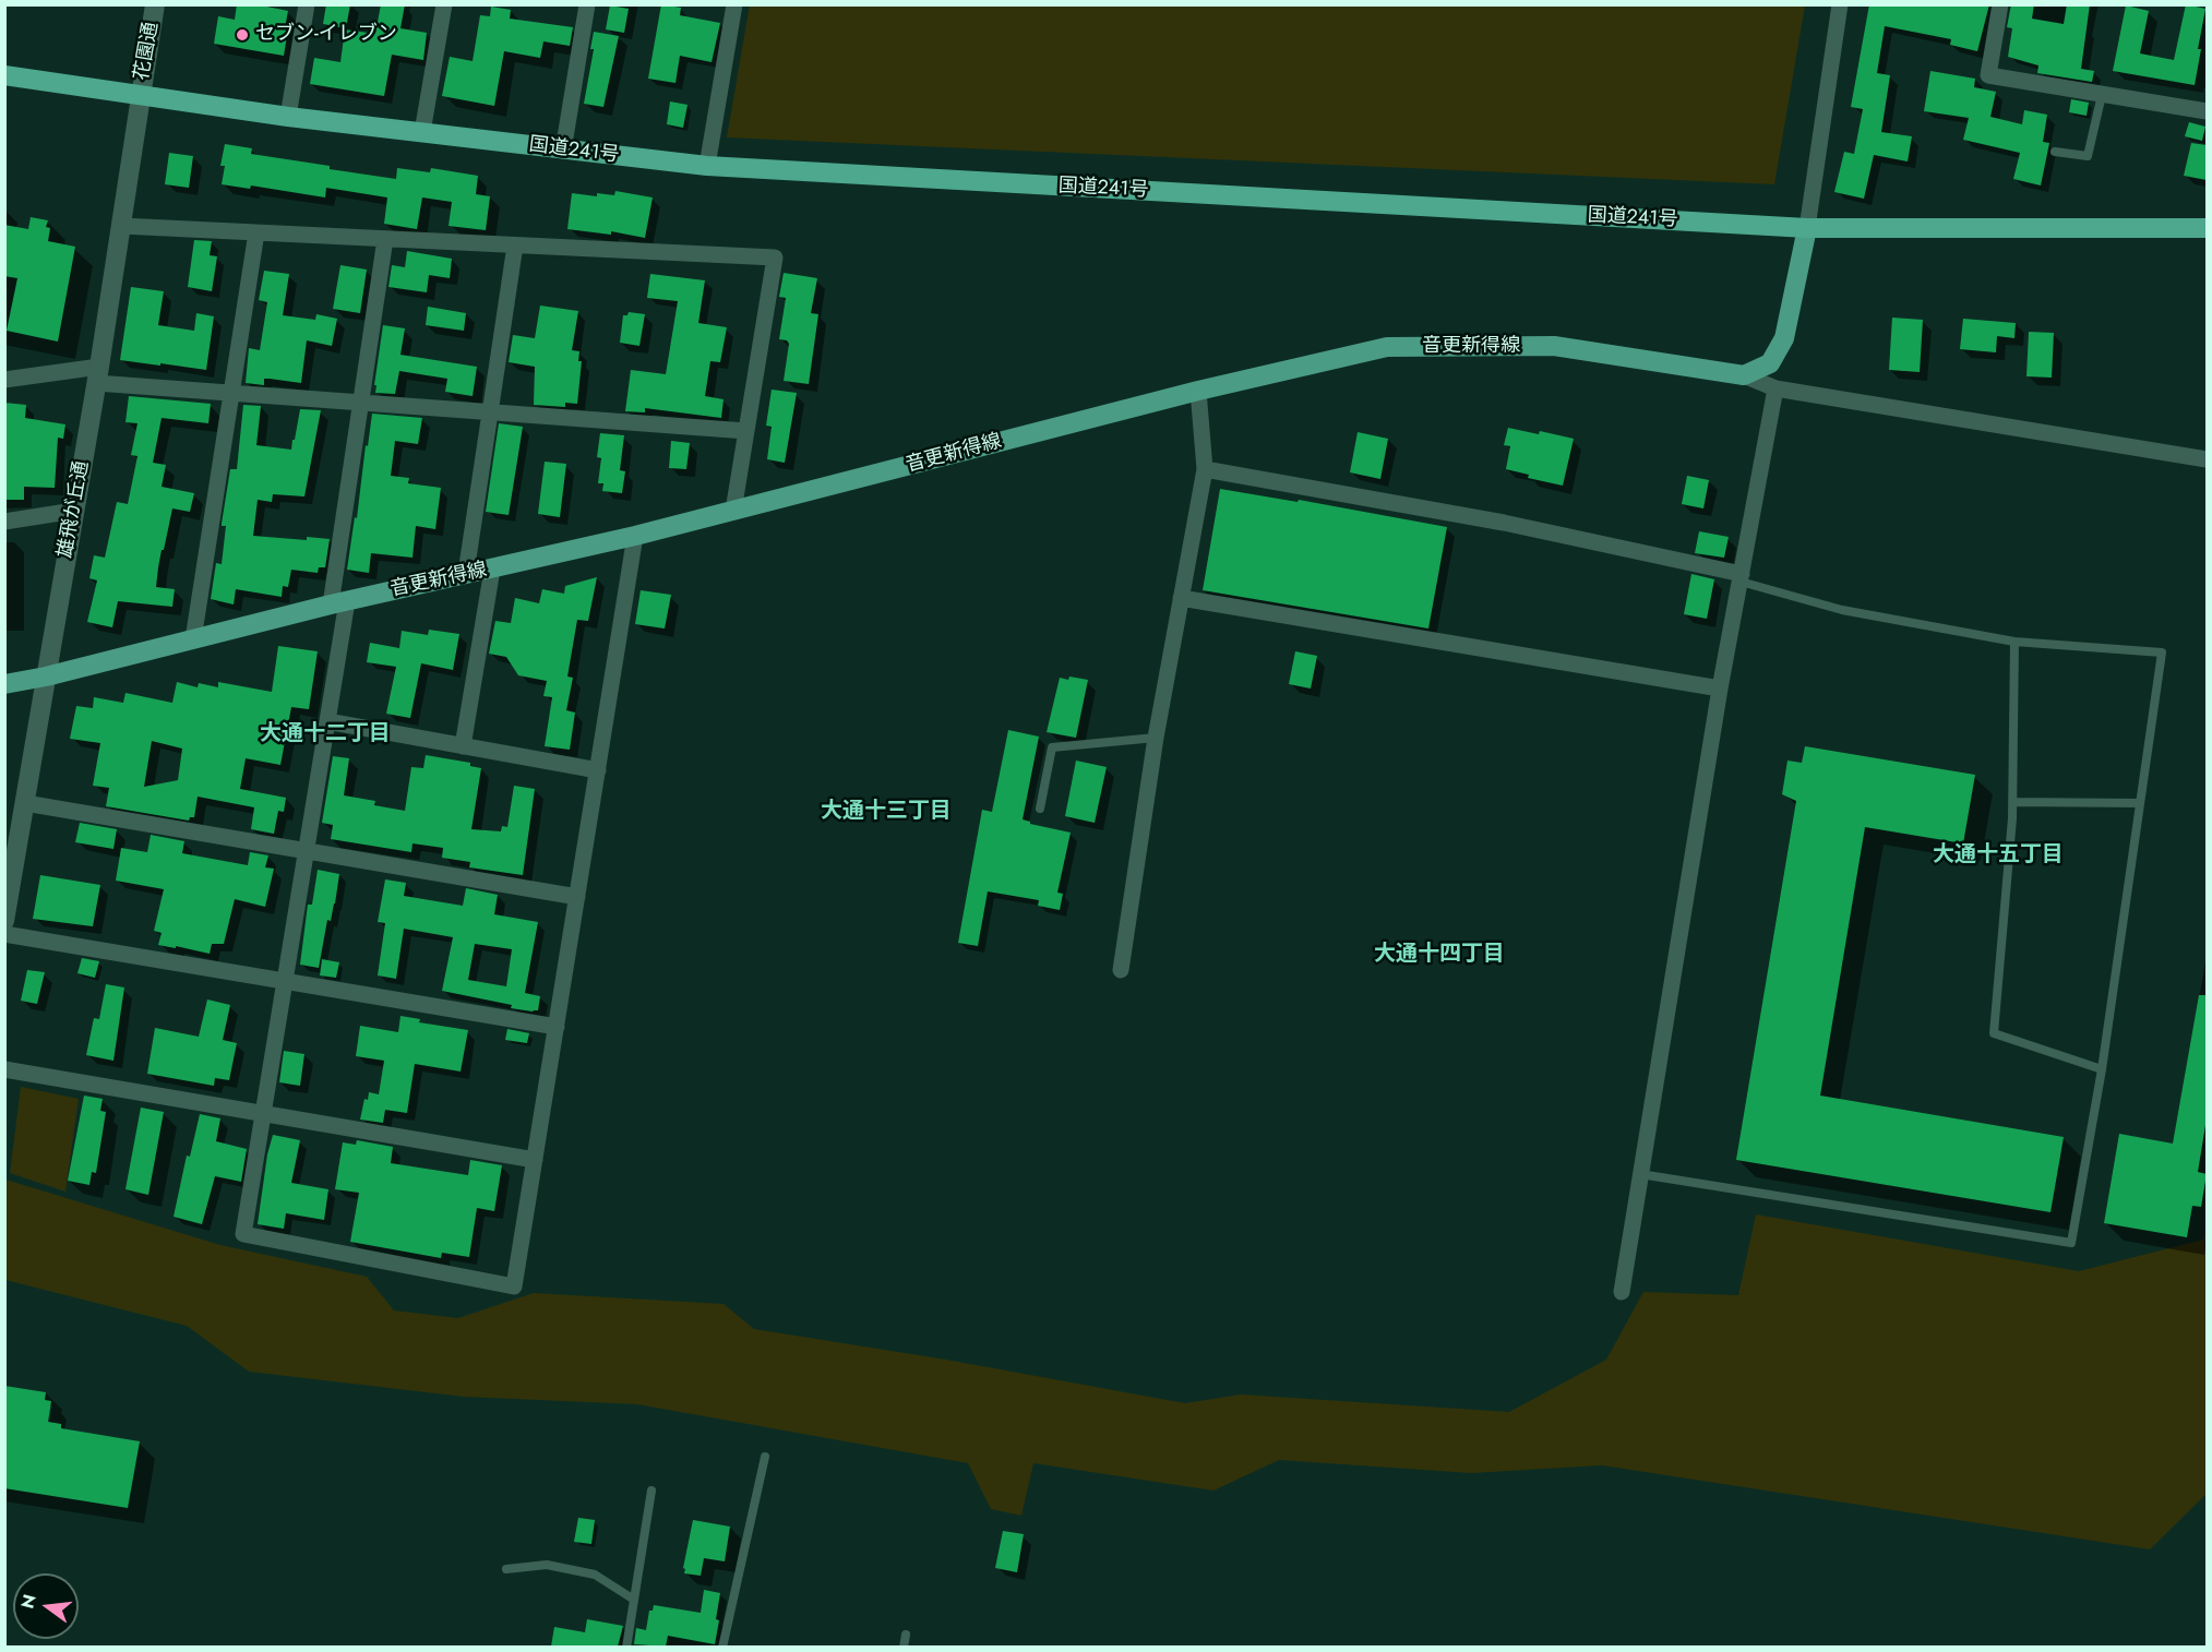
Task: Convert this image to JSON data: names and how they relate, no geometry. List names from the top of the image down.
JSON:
{
  "streets": {
    "highway": ["国道241号"],
    "main road": ["音更新得線"],
    "street": ["花園通", "雄飛が丘通"]
  },
  "crossings": [
    ["花園通", "国道241号"],
    ["花園通", "雄飛が丘通"],
    ["国道241号", "雄飛が丘通"],
    ["音更新得線", "雄飛が丘通"]
  ],
  "districts": [
    "大通十二丁目",
    "大通十三丁目",
    "大通十五丁目",
    "大通十四丁目"
  ],
  "places": ["セブン-イレブン"],
  "north": "left"
}
